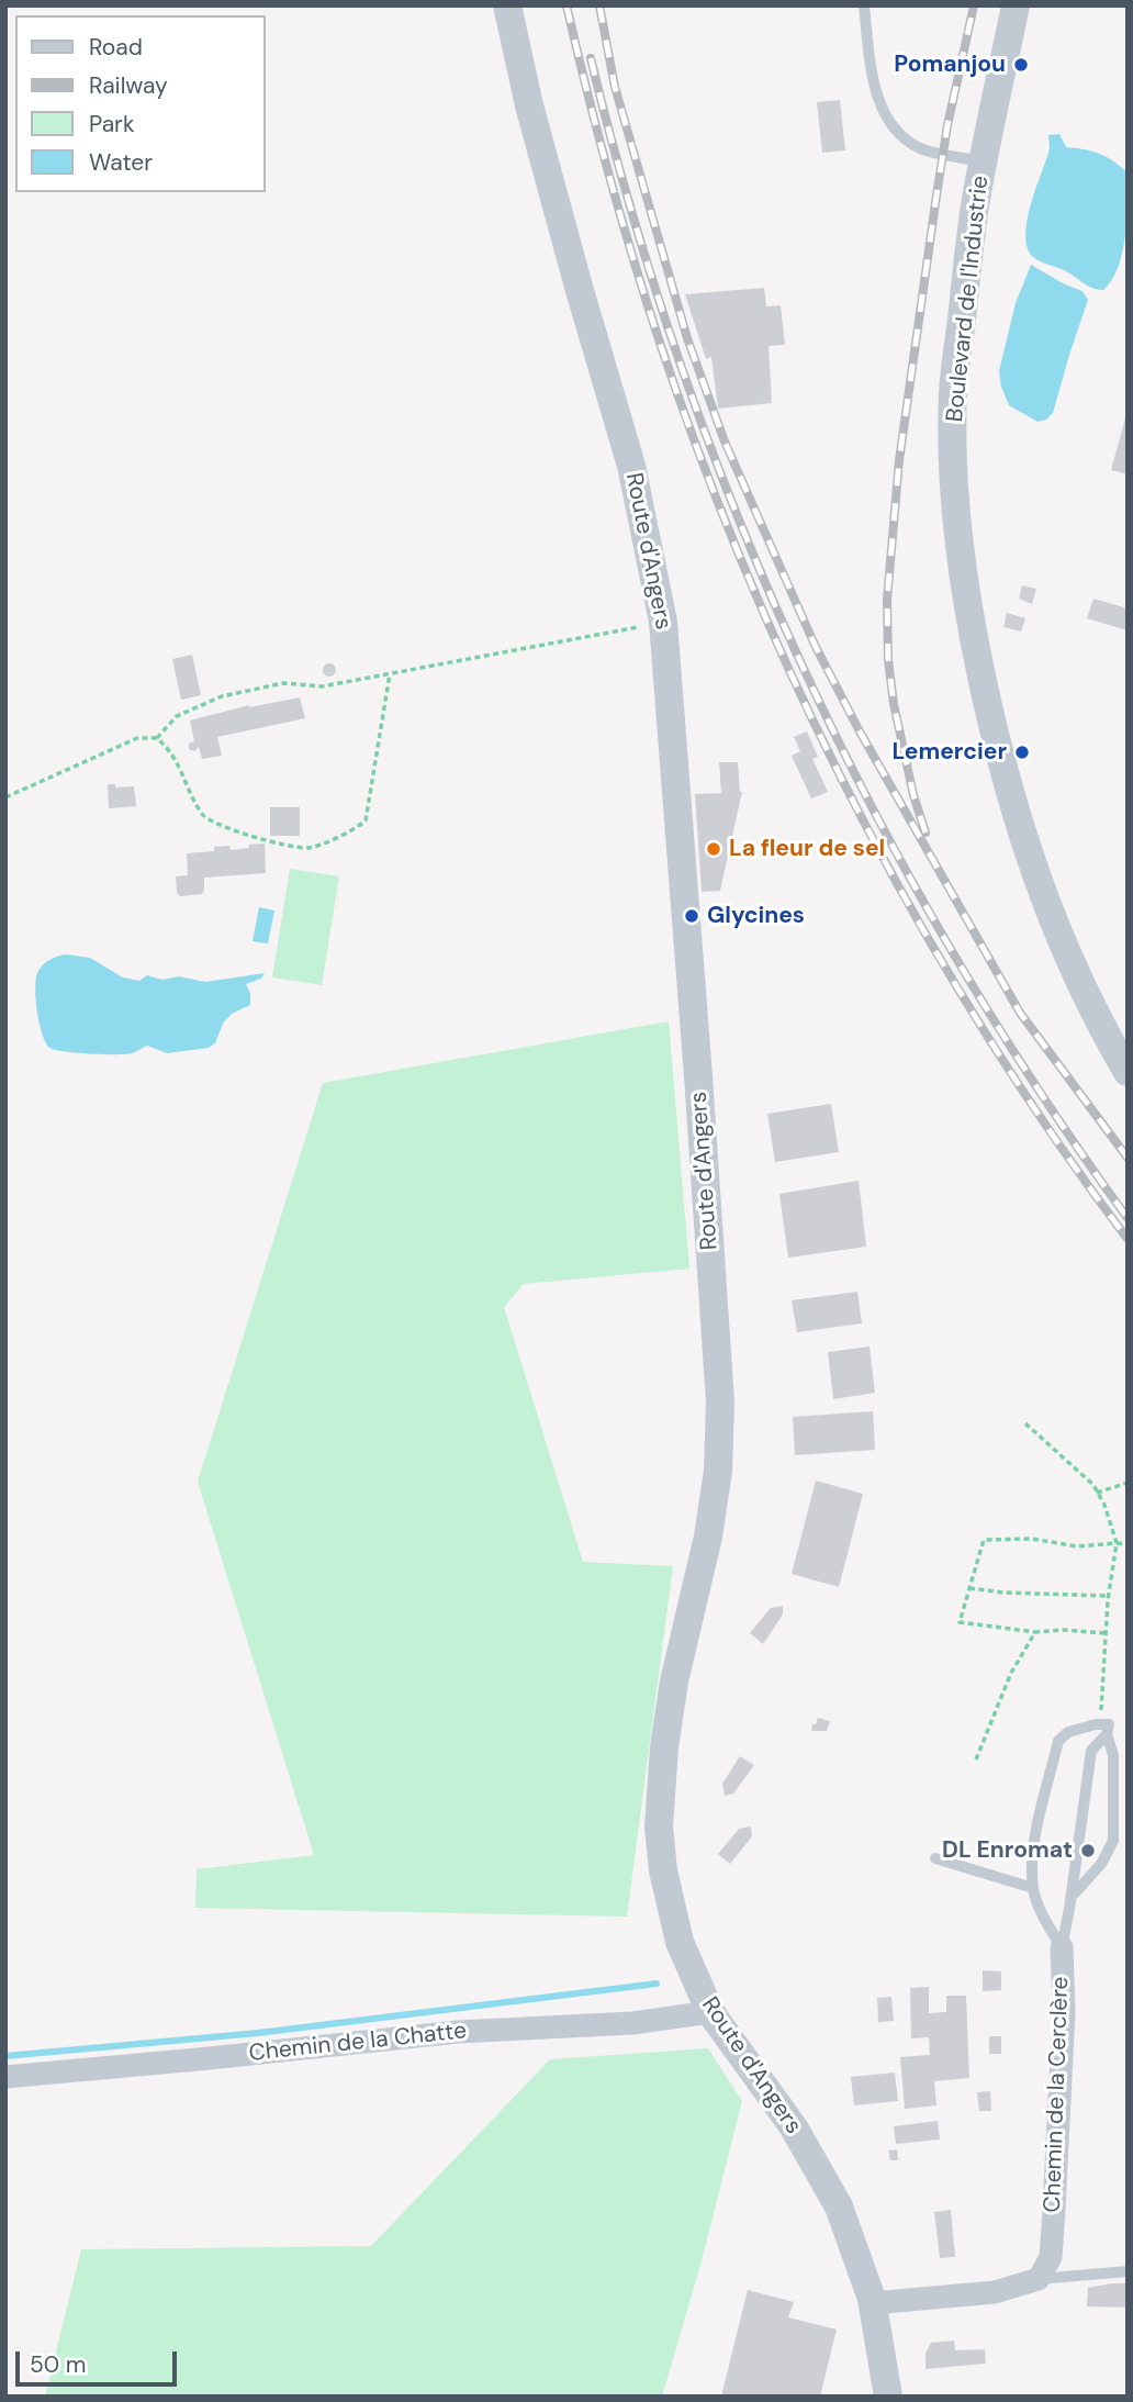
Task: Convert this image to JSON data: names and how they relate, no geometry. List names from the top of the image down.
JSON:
{
  "streets": {
    "street": [
      "Boulevard de l'Industrie",
      "Route d'Angers",
      "Chemin de la Chatte",
      "Chemin de la Cerclère"
    ]
  },
  "crossings": [
    ["Route d'Angers", "Chemin de la Chatte"]
  ],
  "places": [
    "Pomanjou",
    "Lemercier",
    "La fleur de sel",
    "Glycines",
    "DL Enromat"
  ],
  "legend": [
    "Road",
    "Railway",
    "Park",
    "Water"
  ],
  "scale_bar": "50 m"
}
